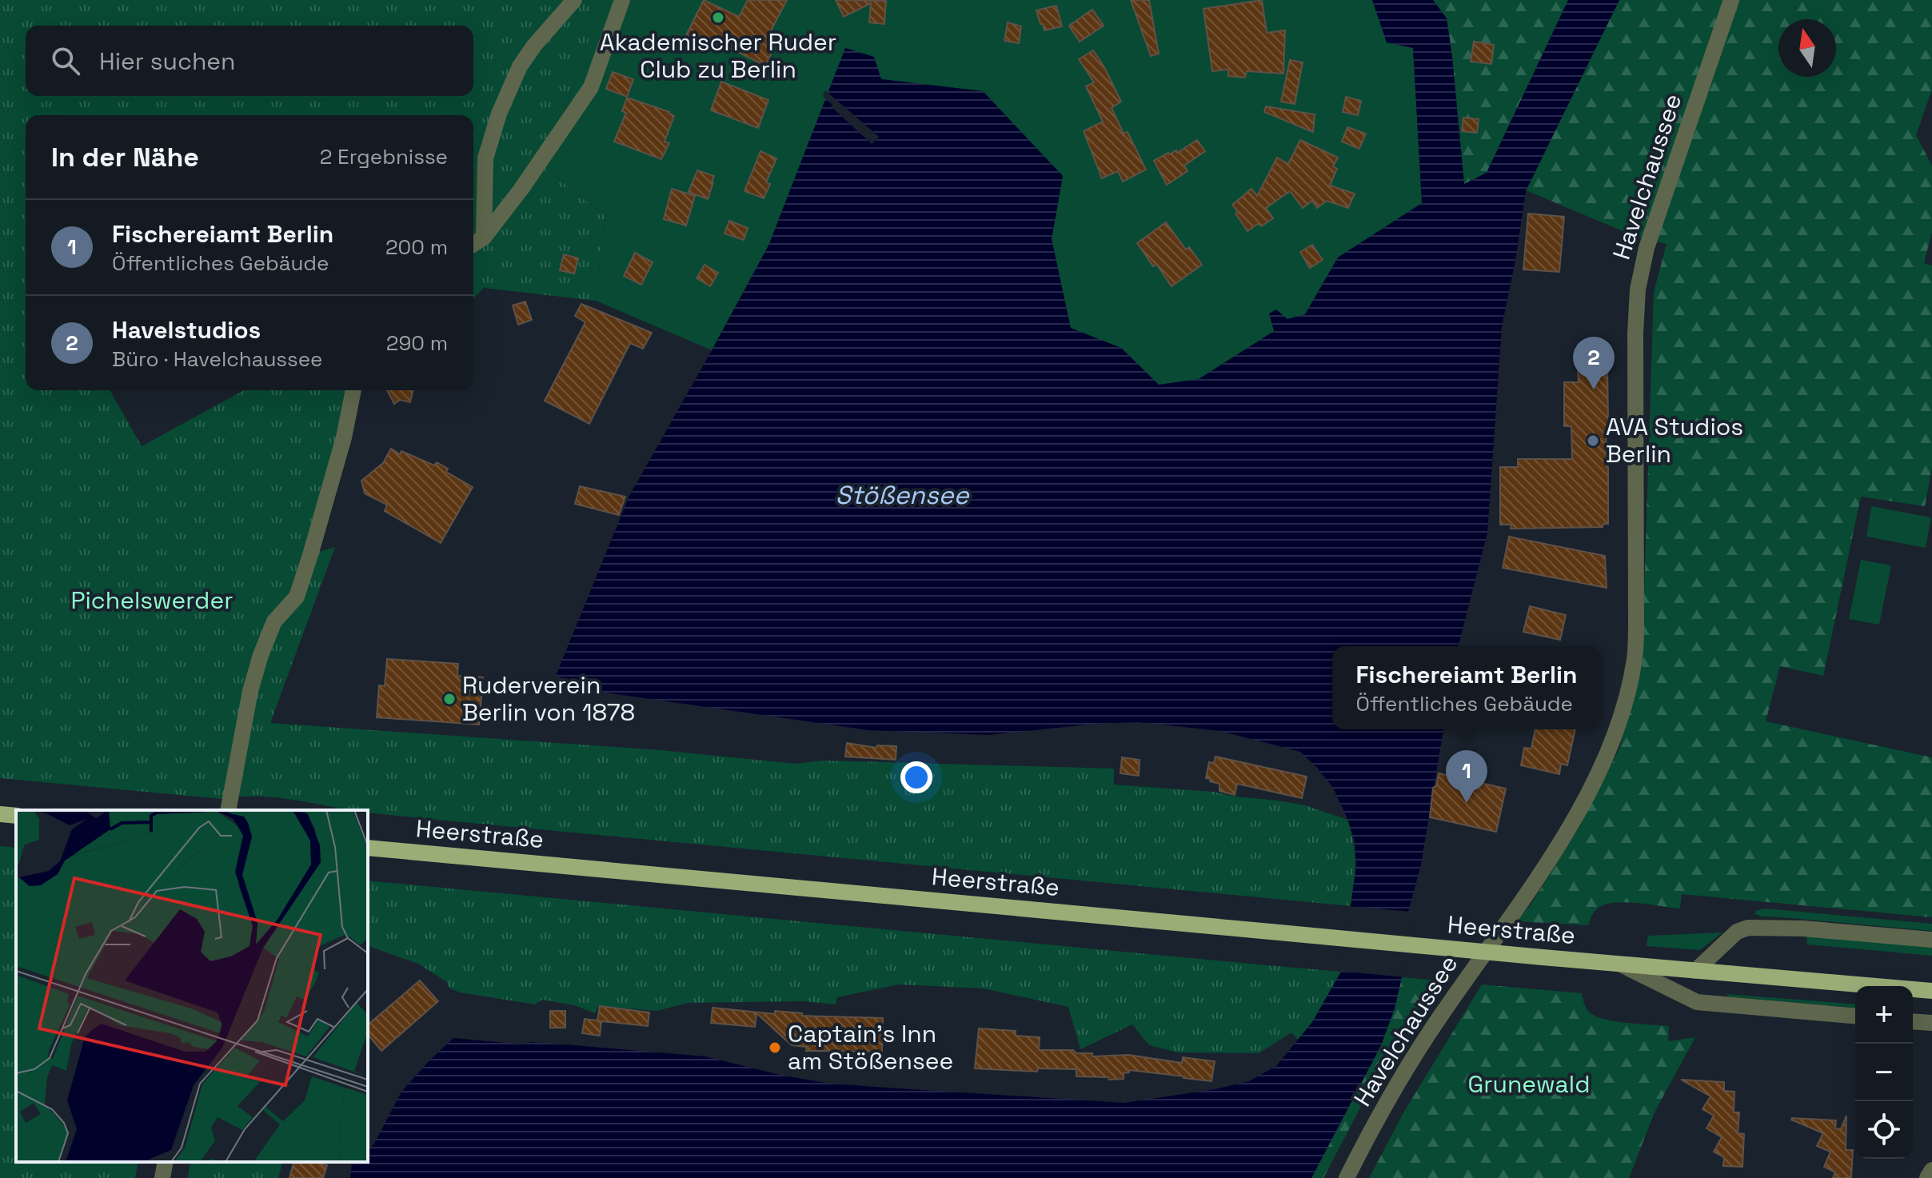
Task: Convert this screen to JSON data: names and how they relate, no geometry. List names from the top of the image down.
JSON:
{
  "streets": {
    "main road": ["Heerstraße"],
    "street": ["Havelchaussee"]
  },
  "water": ["Stößensee"],
  "parks": ["Pichelswerder", "Grunewald"],
  "places": [
    "Akademischer Ruder Club zu Berlin",
    "AVA Studios Berlin",
    "Ruderverein Berlin von 1878",
    "Captain's Inn am Stößensee"
  ],
  "north": "top",
  "page": {
    "search": "Hier suchen",
    "heading": ["In der Nähe", "2 Ergebnisse"],
    "list": [
      {
        "mark": "1",
        "name": "Fischereiamt Berlin",
        "note": "Öffentliches Gebäude",
        "value": "200 m"
      },
      {
        "mark": "2",
        "name": "Havelstudios",
        "note": "Büro · Havelchaussee",
        "value": "290 m"
      }
    ],
    "pins": ["2", "1"],
    "popup": ["Fischereiamt Berlin", "Öffentliches Gebäude"],
    "map_buttons": ["+", "−"]
  }
}
